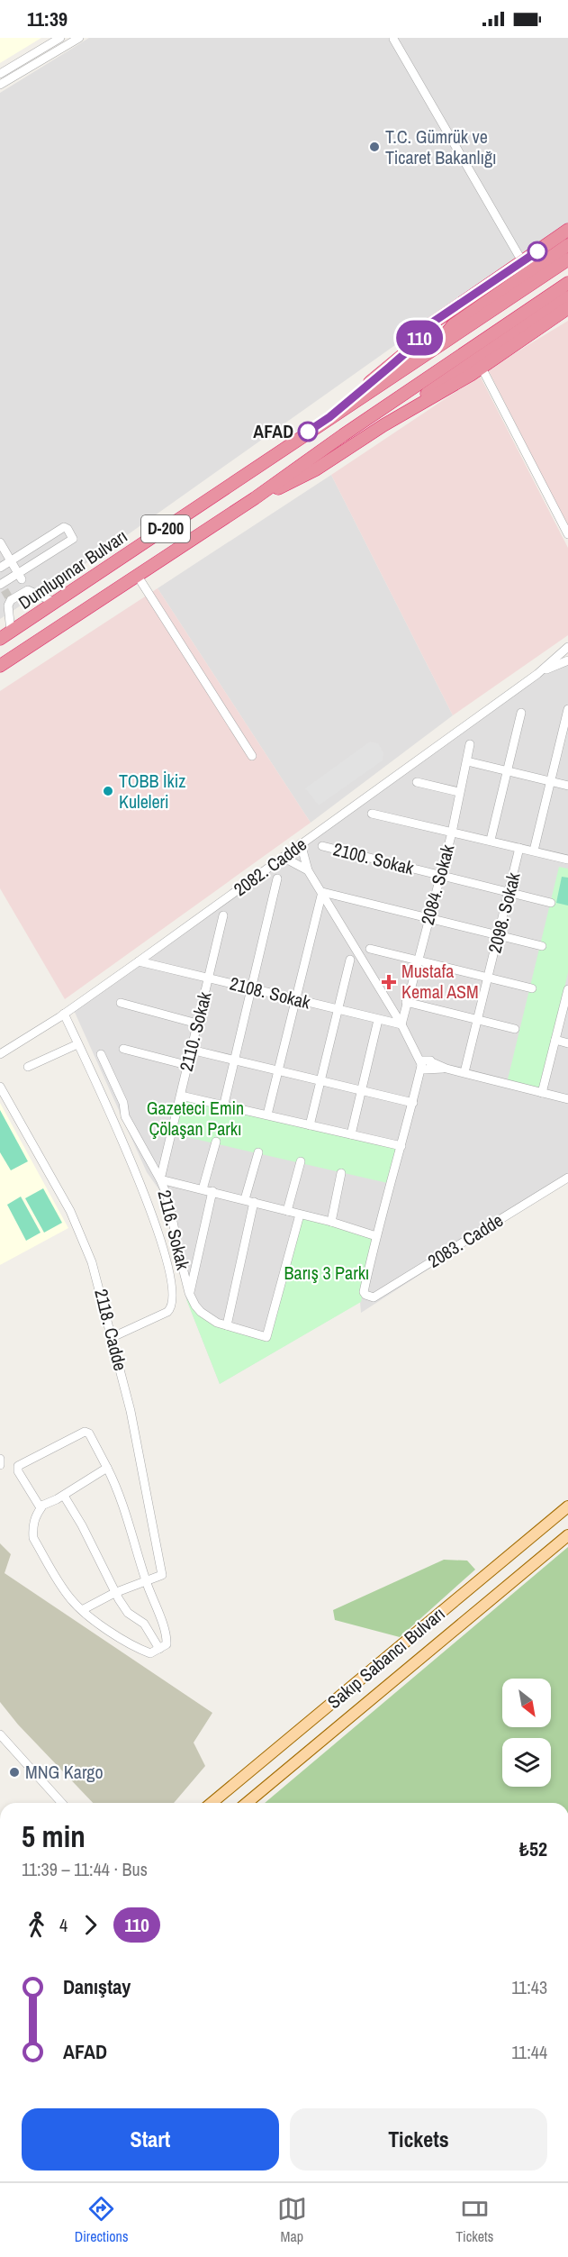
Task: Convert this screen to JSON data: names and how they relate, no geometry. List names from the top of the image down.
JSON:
{
  "streets": {
    "highway": ["D-200", "Dumlupınar Bulvarı"],
    "main road": ["Sakıp Sabancı Bulvarı"],
    "street": [
      "2100. Sokak",
      "2082. Cadde",
      "2084. Sokak",
      "2098. Sokak",
      "2108. Sokak",
      "2110. Sokak",
      "2116. Sokak",
      "2083. Cadde",
      "2118. Cadde"
    ]
  },
  "crossings": [
    ["2100. Sokak", "2084. Sokak"],
    ["2100. Sokak", "2098. Sokak"],
    ["2082. Cadde", "2108. Sokak"],
    ["2084. Sokak", "2108. Sokak"],
    ["2108. Sokak", "2110. Sokak"],
    ["2110. Sokak", "2116. Sokak"]
  ],
  "parks": ["Gazeteci Emin Çölaşan Parkı", "Barış 3 Parkı"],
  "places": {
    "other": [
      "T.C. Gümrük ve Ticaret Bakanlığı",
      "AFAD",
      "TOBB İkiz Kuleleri",
      "MNG Kargo"
    ],
    "health": ["Mustafa Kemal ASM"]
  },
  "lines": ["bus line 110"],
  "north": "bottom right",
  "page": {
    "status": "11:39",
    "on_map": "110",
    "heading": ["5 min", "11:39 – 11:44 · Bus", "₺52"],
    "legs": ["4", "110"],
    "list": [
      {
        "name": "Danıştay",
        "value": "11:43"
      },
      {
        "name": "AFAD",
        "value": "11:44"
      }
    ],
    "buttons": ["Start", "Tickets"],
    "tabs": ["Directions", "Map", "Tickets"]
  }
}
